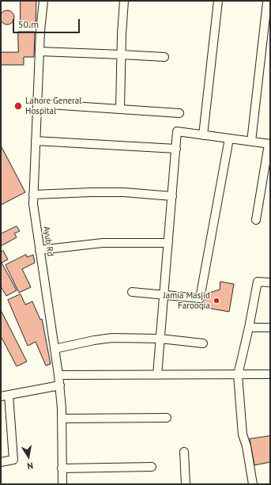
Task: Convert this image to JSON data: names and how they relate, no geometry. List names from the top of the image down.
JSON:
{
  "streets": {
    "street": ["Ayub Rd"]
  },
  "places": ["Lahore General Hospital", "Jamia Masjid Farooqia"],
  "scale_bar": "50 m",
  "north": "bottom"
}
